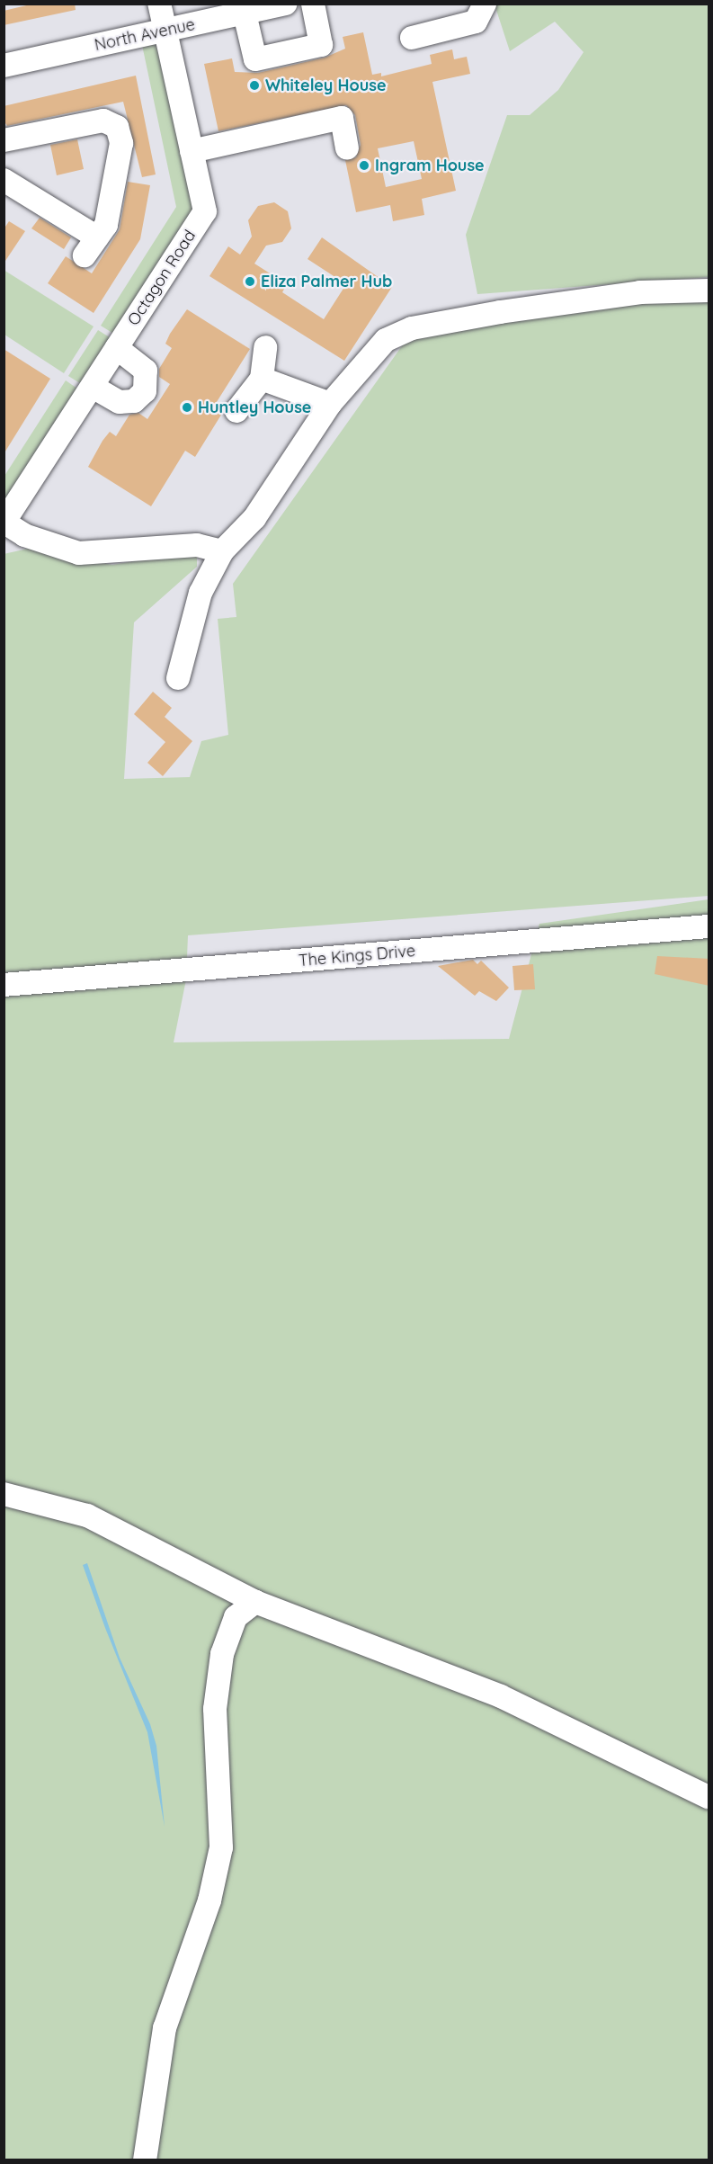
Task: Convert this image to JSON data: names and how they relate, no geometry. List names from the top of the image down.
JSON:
{
  "streets": {
    "street": ["North Avenue", "Octagon Road", "The Kings Drive"]
  },
  "crossings": [
    ["North Avenue", "Octagon Road"]
  ],
  "places": [
    "Whiteley House",
    "Ingram House",
    "Eliza Palmer Hub",
    "Huntley House"
  ]
}
